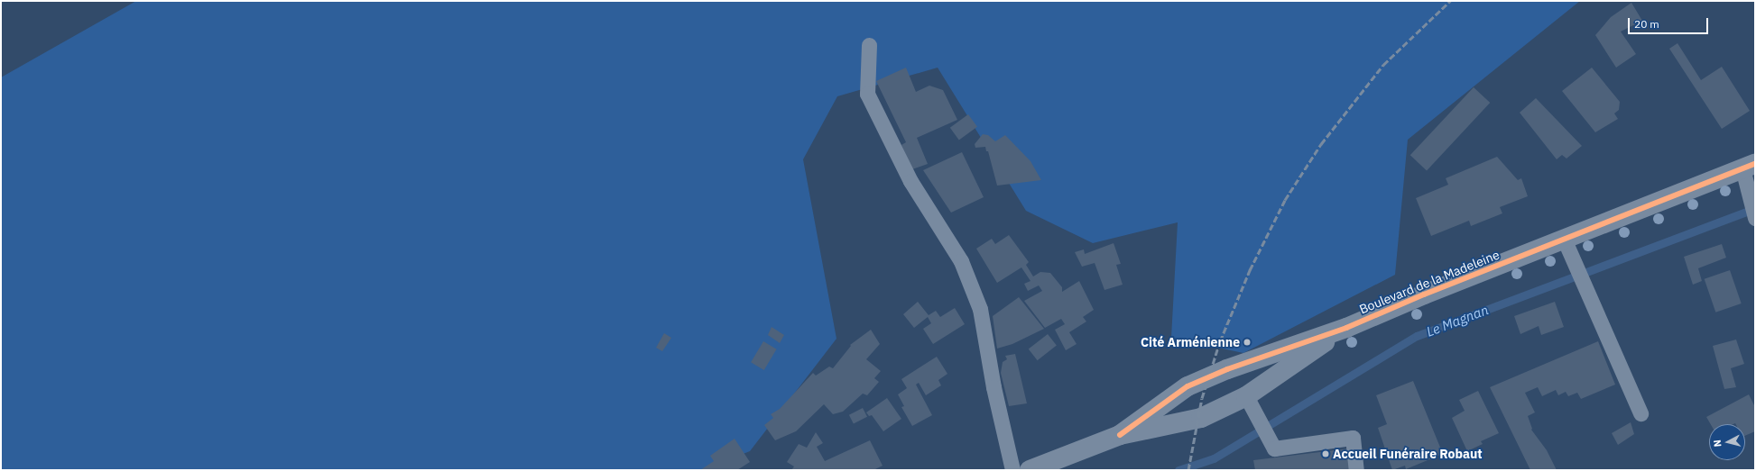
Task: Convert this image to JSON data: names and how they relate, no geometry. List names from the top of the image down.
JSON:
{
  "streets": {
    "street": ["Boulevard de la Madeleine"]
  },
  "water": ["Le Magnan"],
  "places": ["Cité Arménienne", "Accueil Funéraire Robaut"],
  "scale_bar": "20 m",
  "north": "left"
}
